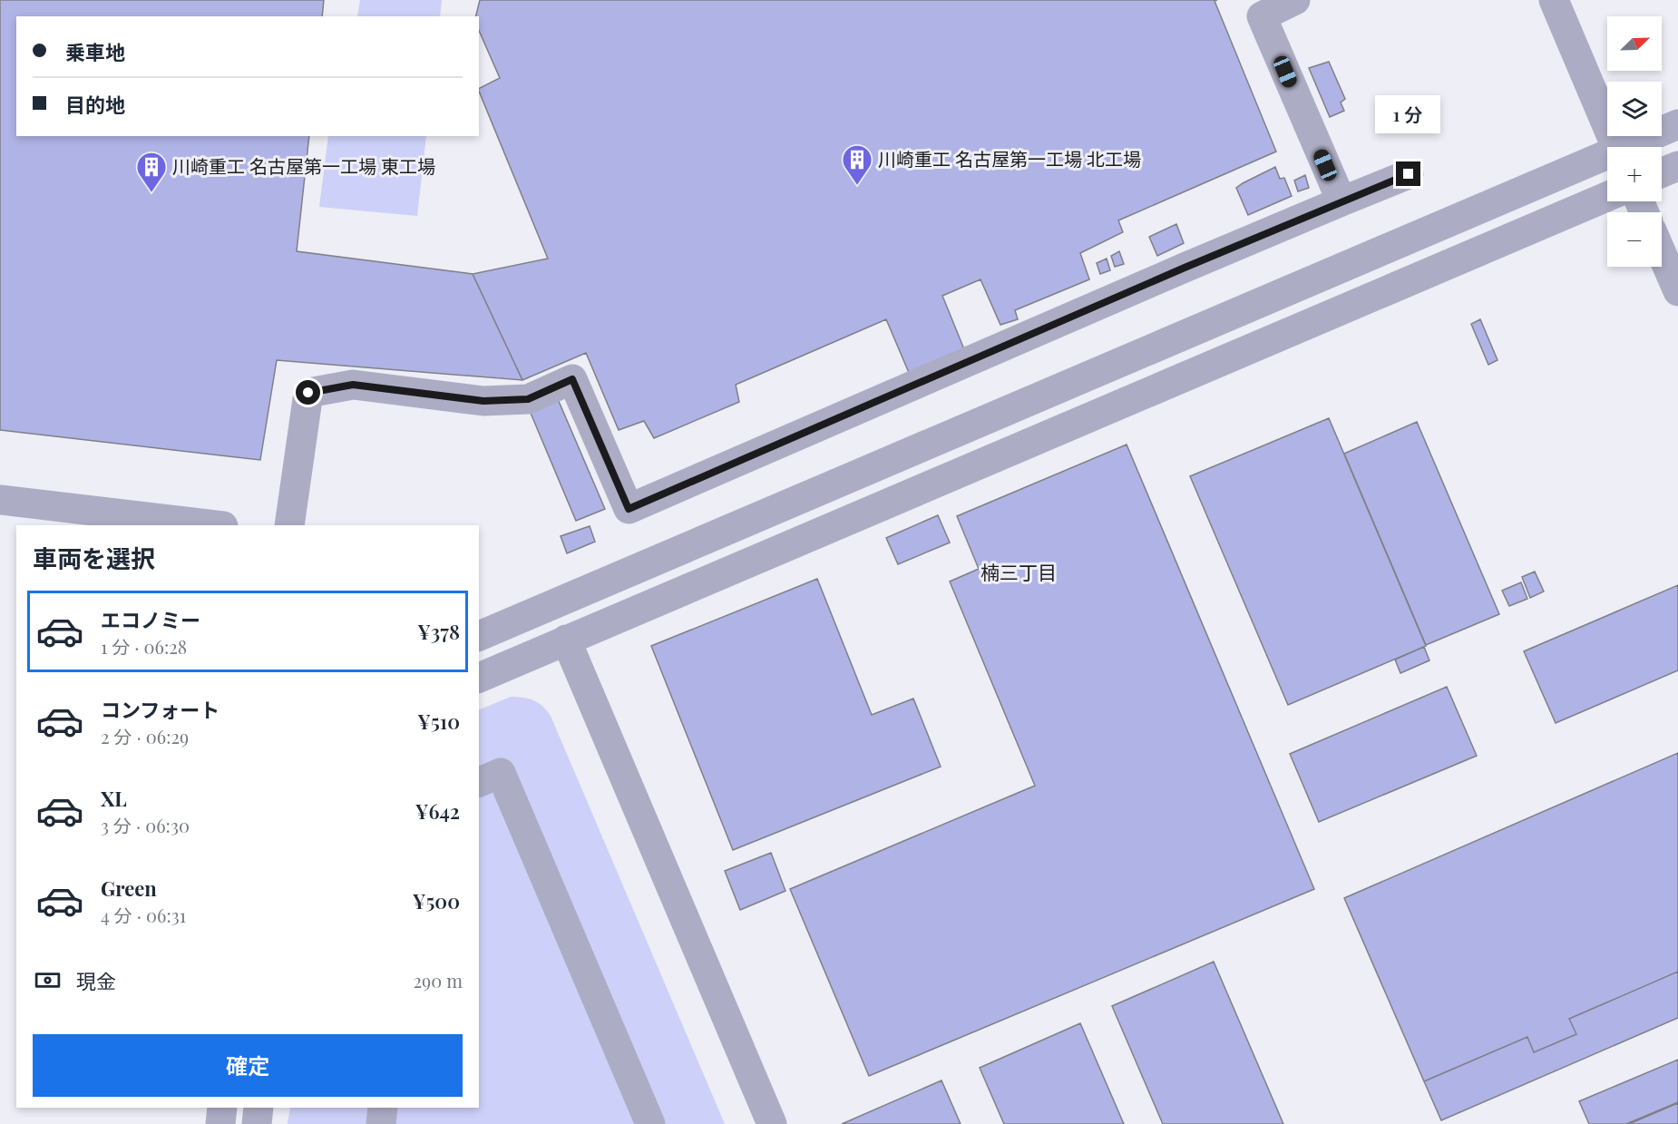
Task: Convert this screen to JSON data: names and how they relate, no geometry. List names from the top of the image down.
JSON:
{
  "districts": ["楠三丁目"],
  "places": {
    "building": ["川崎重工 名古屋第一工場 北工場", "川崎重工 名古屋第一工場 東工場"]
  },
  "north": "top right",
  "page": {
    "map_buttons": ["+", "−"],
    "banner": ["乗車地", "目的地"],
    "bubble": "1 分",
    "heading": "車両を選択",
    "list": [
      {
        "name": "エコノミー",
        "note": "1 分 · 06:28",
        "value": "¥378"
      },
      {
        "name": "コンフォート",
        "note": "2 分 · 06:29",
        "value": "¥510"
      },
      {
        "name": "XL",
        "note": "3 分 · 06:30",
        "value": "¥642"
      },
      {
        "name": "Green",
        "note": "4 分 · 06:31",
        "value": "¥500"
      }
    ],
    "pay": ["現金", "290 m"],
    "buttons": "確定"
  }
}
